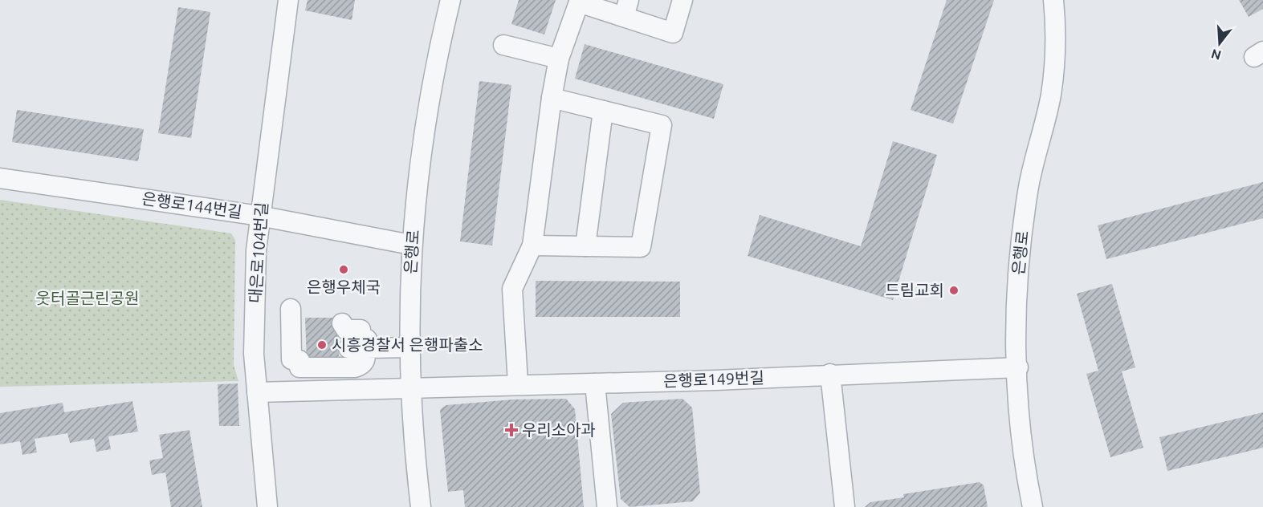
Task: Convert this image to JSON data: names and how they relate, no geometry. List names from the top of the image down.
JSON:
{
  "streets": {
    "street": [
      "은행로144번길",
      "은행로",
      "대은로104번길",
      "은행로149번길"
    ]
  },
  "crossings": [
    ["은행로144번길", "은행로"],
    ["은행로144번길", "대은로104번길"],
    ["은행로", "은행로149번길"],
    ["대은로104번길", "은행로149번길"]
  ],
  "parks": ["웃터골근린공원"],
  "places": {
    "other": ["은행우체국", "드림교회", "시흥경찰서 은행파출소"],
    "health": ["우리소아과"]
  },
  "north": "bottom"
}
